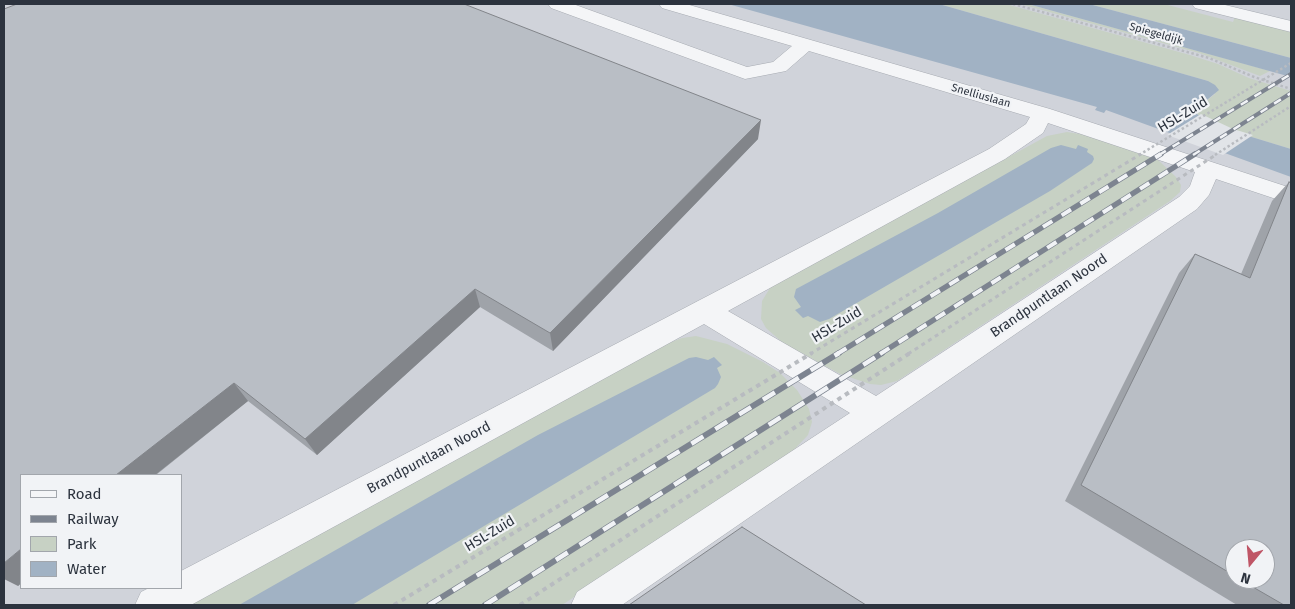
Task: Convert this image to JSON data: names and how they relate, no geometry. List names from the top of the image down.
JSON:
{
  "streets": {
    "street": ["Snelliuslaan", "Brandpuntlaan Noord"],
    "path": ["Spiegeldijk", "HSL-Zuid"]
  },
  "crossings": [
    ["Snelliuslaan", "Brandpuntlaan Noord"]
  ],
  "legend": [
    "Road",
    "Railway",
    "Park",
    "Water"
  ],
  "north": "bottom"
}
